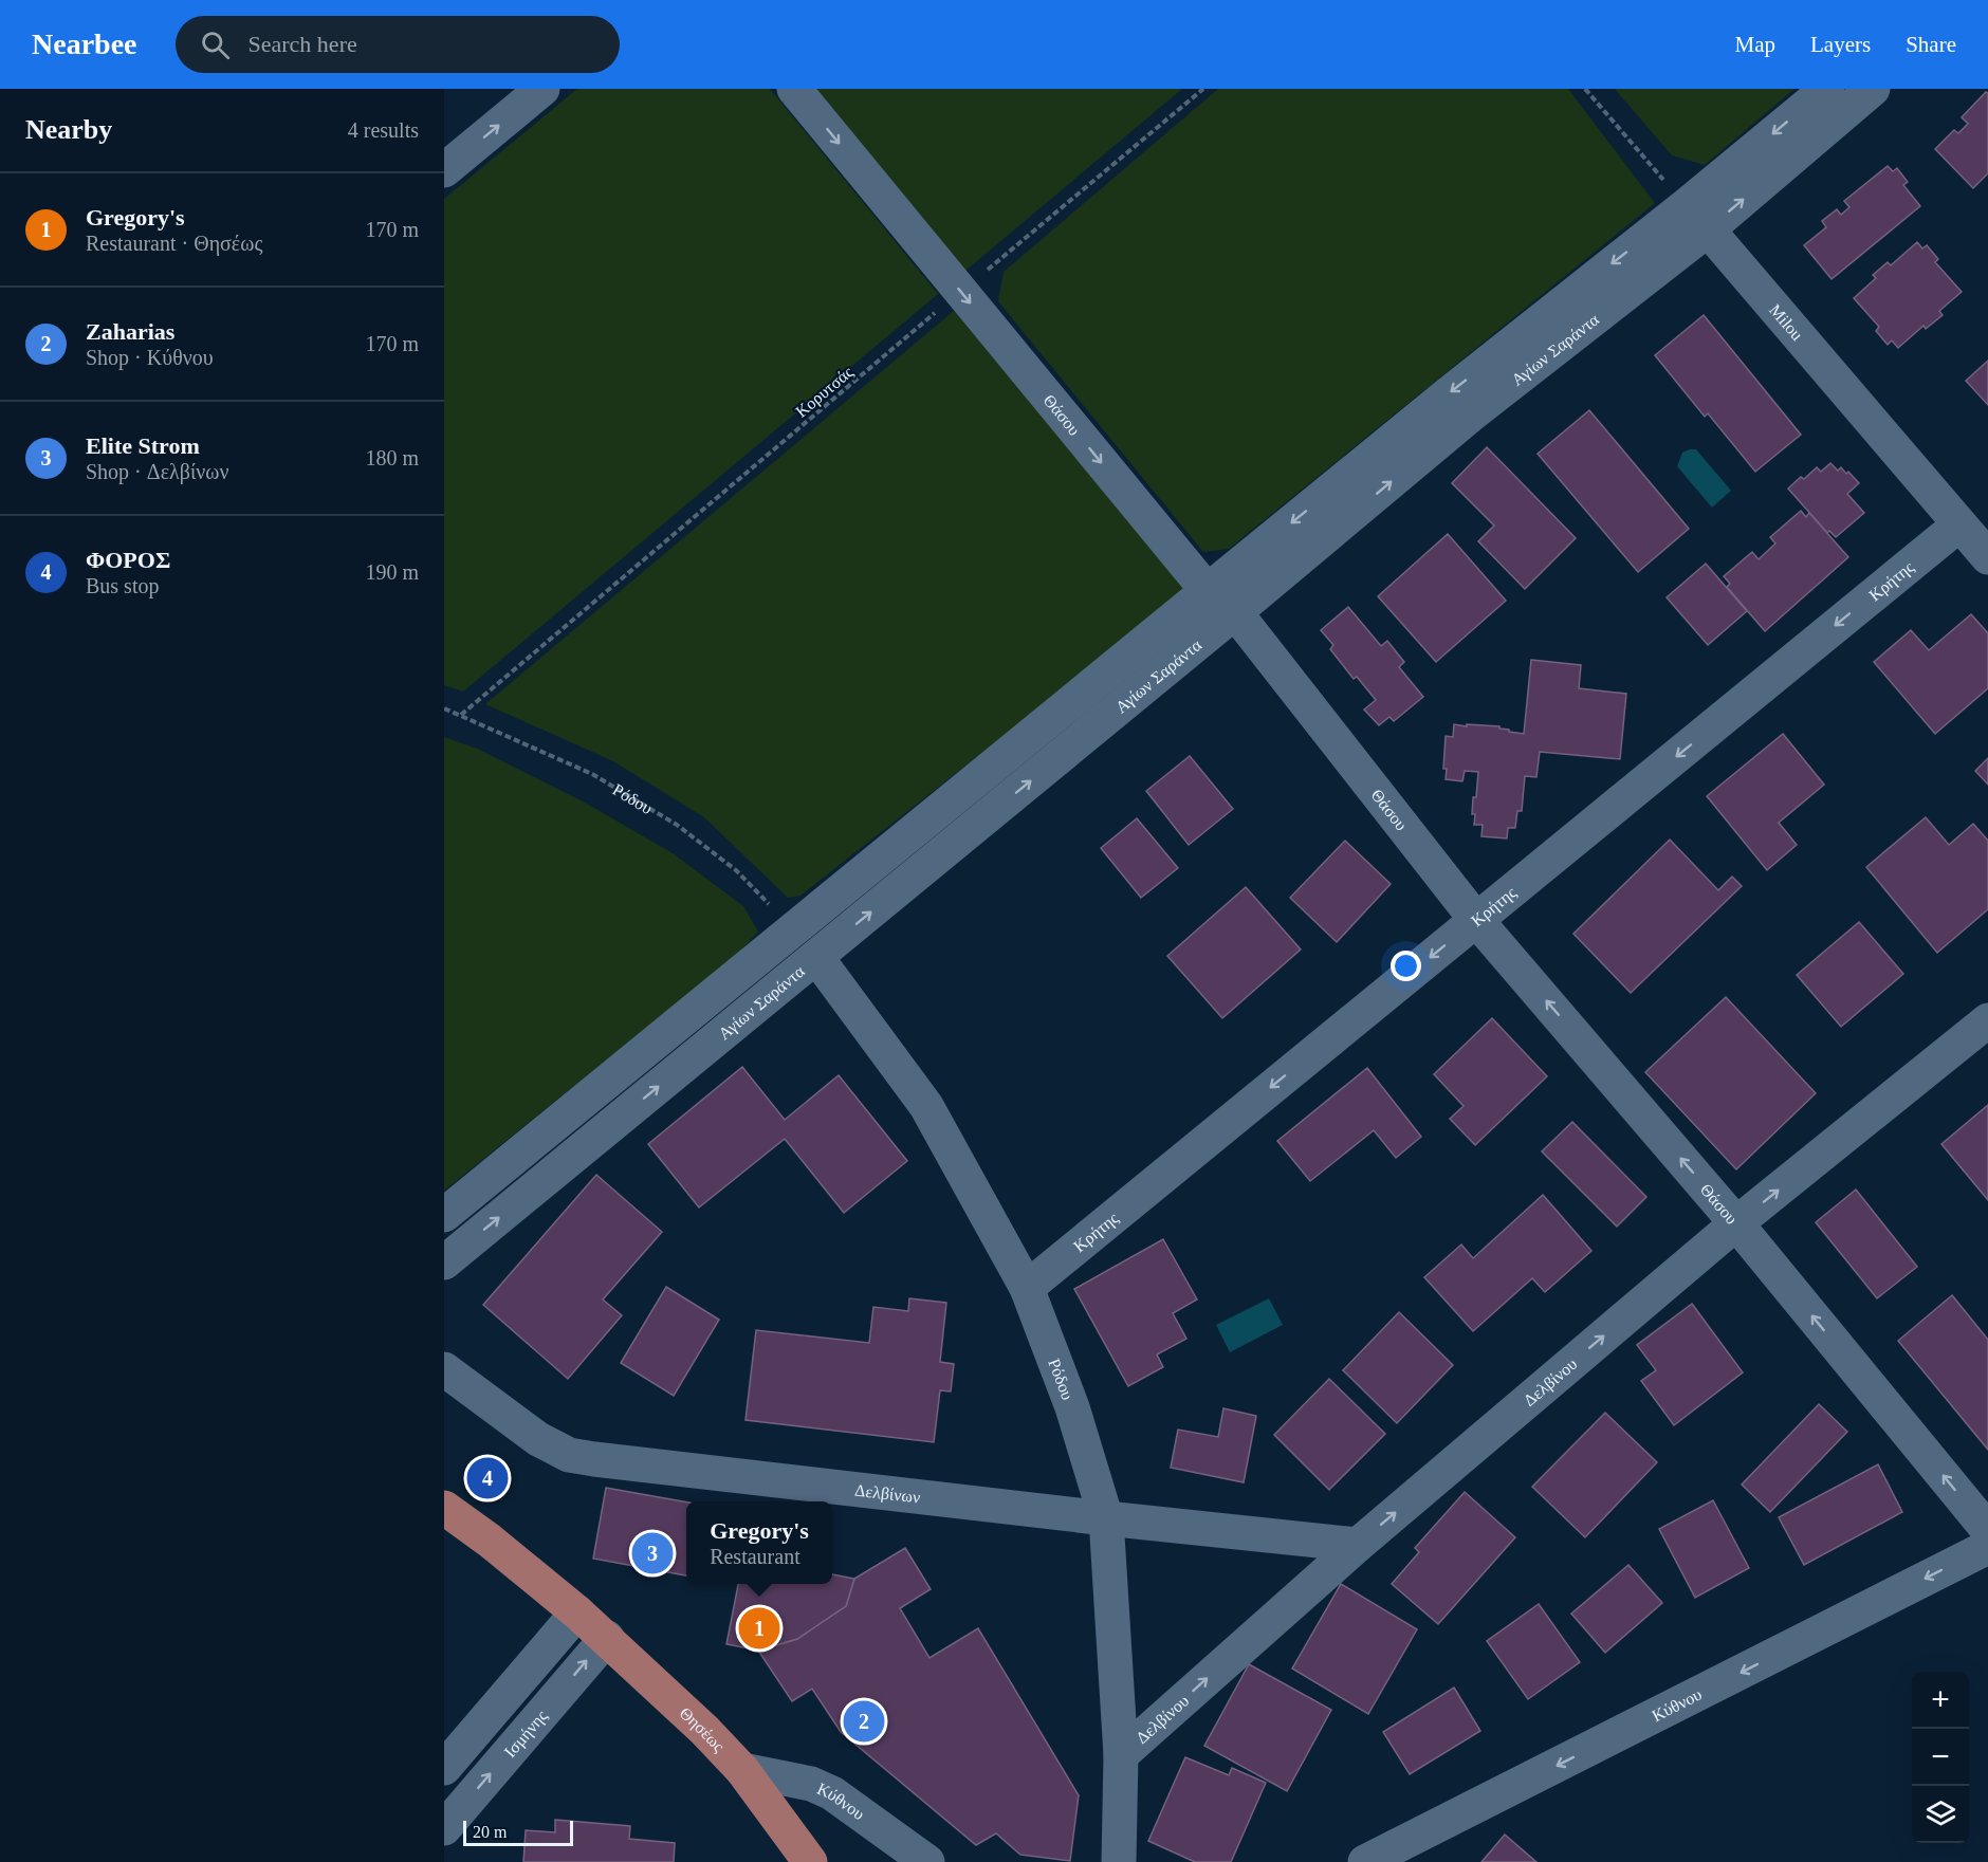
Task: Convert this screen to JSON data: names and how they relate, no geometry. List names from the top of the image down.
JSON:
{
  "streets": {
    "main road": ["Θησέως"],
    "street": [
      "Milou",
      "Αγίων Σαράντα",
      "Θάσου",
      "Κρήτης",
      "Ρόδου",
      "Δελβίνου",
      "Δελβίνων",
      "Κύθνου",
      "Ισμήνης"
    ],
    "path": ["Κορυτσάς"]
  },
  "crossings": [
    ["Milou", "Αγίων Σαράντα"],
    ["Milou", "Κρήτης"],
    ["Αγίων Σαράντα", "Θάσου"],
    ["Αγίων Σαράντα", "Ρόδου"],
    ["Κορυτσάς", "Θάσου"],
    ["Κορυτσάς", "Ρόδου"],
    ["Θάσου", "Κρήτης"],
    ["Θάσου", "Δελβίνου"],
    ["Κρήτης", "Ρόδου"],
    ["Ρόδου", "Δελβίνου"],
    ["Ρόδου", "Δελβίνων"],
    ["Δελβίνου", "Δελβίνων"],
    ["Κύθνου", "Θησέως"],
    ["Θησέως", "Ισμήνης"]
  ],
  "one_way": ["Κρήτης", "Δελβίνου", "Κύθνου"],
  "scale_bar": "20 m",
  "page": {
    "header": "Nearbee",
    "search": "Search here",
    "nav": ["Map", "Layers", "Share"],
    "heading": ["Nearby", "4 results"],
    "list": [
      {
        "mark": "1",
        "name": "Gregory's",
        "note": "Restaurant · Θησέως",
        "value": "170 m"
      },
      {
        "mark": "2",
        "name": "Zaharias",
        "note": "Shop · Κύθνου",
        "value": "170 m"
      },
      {
        "mark": "3",
        "name": "Elite Strom",
        "note": "Shop · Δελβίνων",
        "value": "180 m"
      },
      {
        "mark": "4",
        "name": "ΦΟΡΟΣ",
        "note": "Bus stop",
        "value": "190 m"
      }
    ],
    "pins": [
      "4",
      "3",
      "1",
      "2"
    ],
    "popup": ["Gregory's", "Restaurant"],
    "map_buttons": ["+", "−"],
    "scale": "20 m"
  }
}
